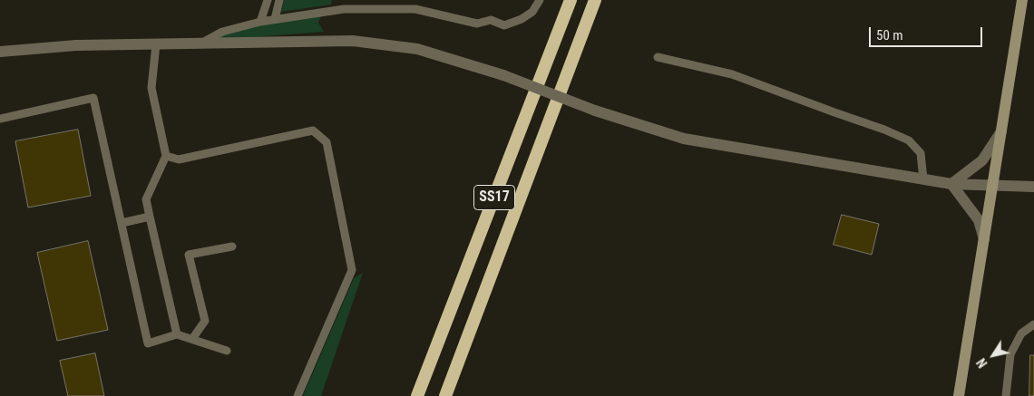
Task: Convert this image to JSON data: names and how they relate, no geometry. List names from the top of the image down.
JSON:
{
  "streets": {
    "highway": ["SS17"]
  },
  "scale_bar": "50 m",
  "north": "bottom left"
}
